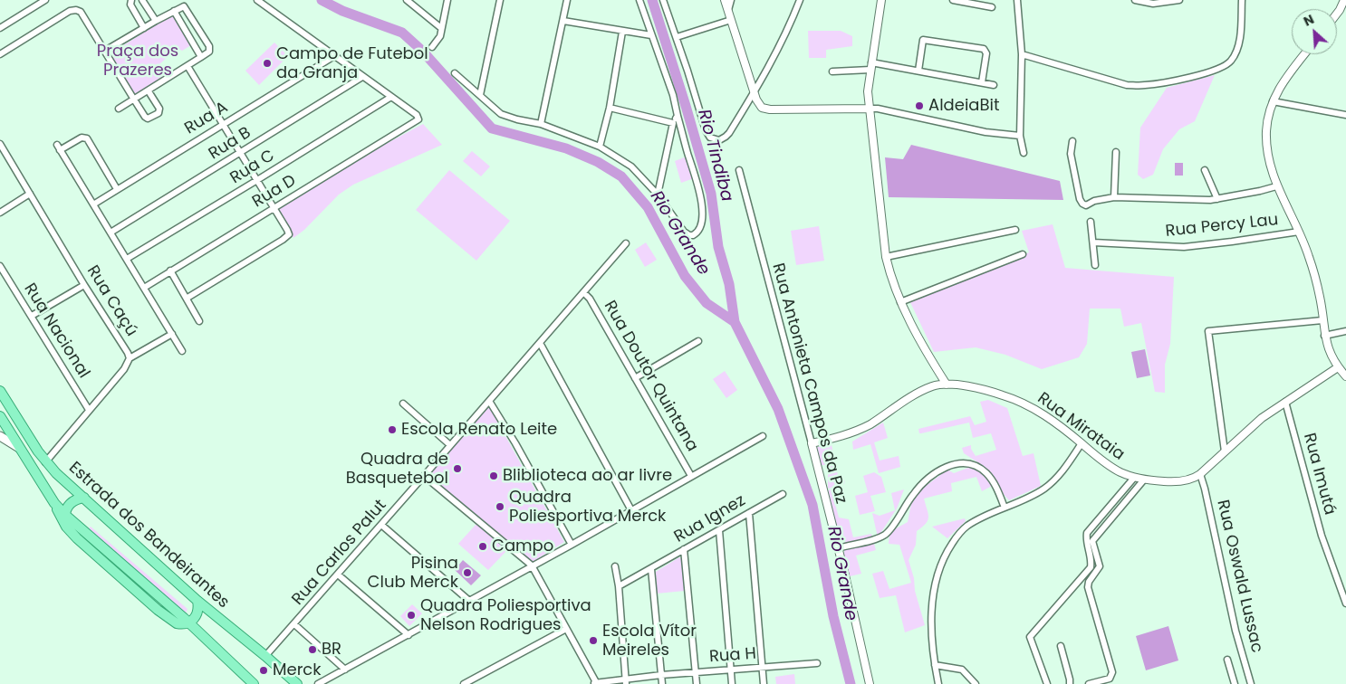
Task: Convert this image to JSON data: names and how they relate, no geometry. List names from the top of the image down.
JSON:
{
  "streets": {
    "main road": ["Estrada dos Bandeirantes"],
    "street": [
      "Rua A",
      "Rua B",
      "Rua C",
      "Rua D",
      "Rua Percy Lau",
      "Rua Caçú",
      "Rua Nacional",
      "Rua Doutor Quintana",
      "Rua Antonieta Campos da Paz",
      "Rua Mirataia",
      "Rua Imutá",
      "Rua Ignez",
      "Rua Carlos Palut",
      "Rua Oswald Lussac",
      "Rua H"
    ]
  },
  "crossings": [
    ["Rua C", "Rua D"],
    ["Rua Caçú", "Rua Nacional"],
    ["Rua Caçú", "Estrada dos Bandeirantes"],
    ["Rua Doutor Quintana", "Rua Carlos Palut"],
    ["Rua Antonieta Campos da Paz", "Rua Mirataia"],
    ["Rua Mirataia", "Rua Imutá"],
    ["Rua Mirataia", "Rua Oswald Lussac"],
    ["Estrada dos Bandeirantes", "Rua Carlos Palut"]
  ],
  "water": ["Rio Tindiba", "Rio Grande"],
  "parks": ["Praça dos Prazeres"],
  "places": [
    "Campo de Futebol da Granja",
    "AldeiaBit",
    "Escola Renato Leite",
    "Quadra de Basquetebol",
    "Bliblioteca ao ar livre",
    "Quadra Poliesportiva Merck",
    "Campo",
    "Pisina Club Merck",
    "Quadra Poliesportiva Nelson Rodrigues",
    "Escola Vítor Meireles",
    "BR",
    "Merck"
  ],
  "north": "top left"
}
